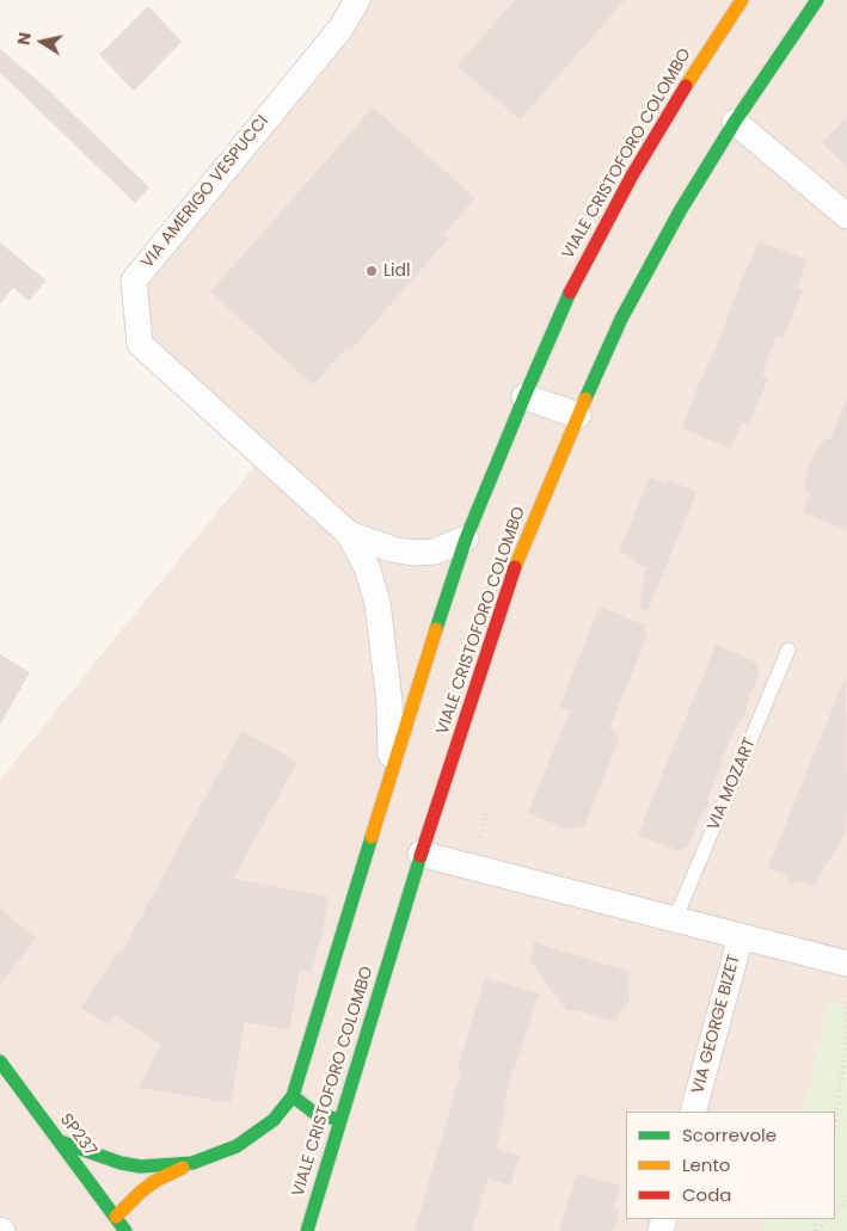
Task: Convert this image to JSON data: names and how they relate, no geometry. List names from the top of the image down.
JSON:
{
  "streets": {
    "main road": ["VIALE CRISTOFORO COLOMBO", "SP237"],
    "street": ["VIA AMERIGO VESPUCCI", "VIA GEORGE BIZET"],
    "lane": ["VIA MOZART"]
  },
  "crossings": [
    ["VIALE CRISTOFORO COLOMBO", "VIA AMERIGO VESPUCCI"],
    ["VIALE CRISTOFORO COLOMBO", "SP237"]
  ],
  "places": ["Lidl"],
  "legend": ["Scorrevole", "Lento", "Coda"],
  "north": "left"
}
